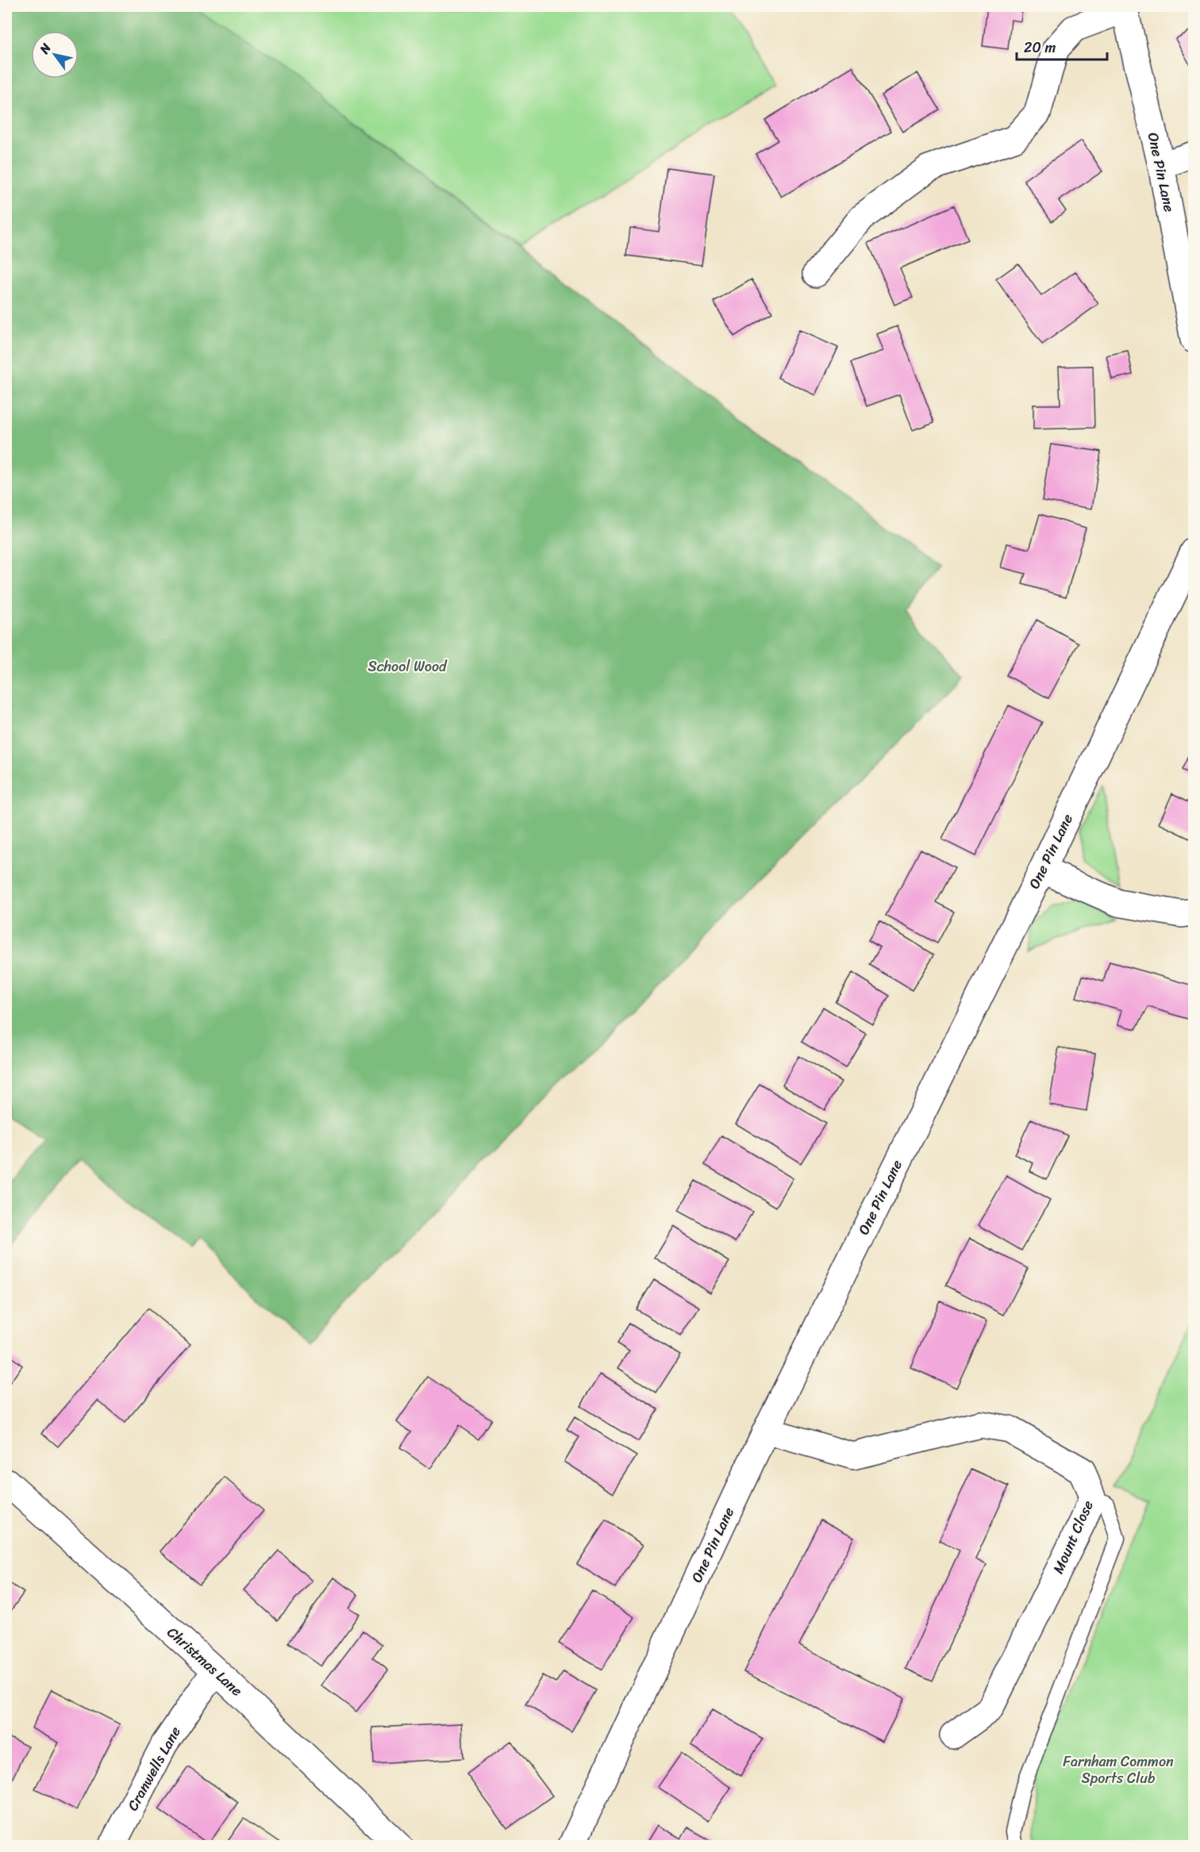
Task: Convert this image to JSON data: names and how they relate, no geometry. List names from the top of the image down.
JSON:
{
  "streets": {
    "street": [
      "One Pin Lane",
      "Mount Close",
      "Christmas Lane",
      "Cranwells Lane"
    ]
  },
  "crossings": [
    ["One Pin Lane", "Mount Close"],
    ["Christmas Lane", "Cranwells Lane"]
  ],
  "parks": ["School Wood", "Farnham Common Sports Club"],
  "scale_bar": "20 m",
  "north": "top left"
}
